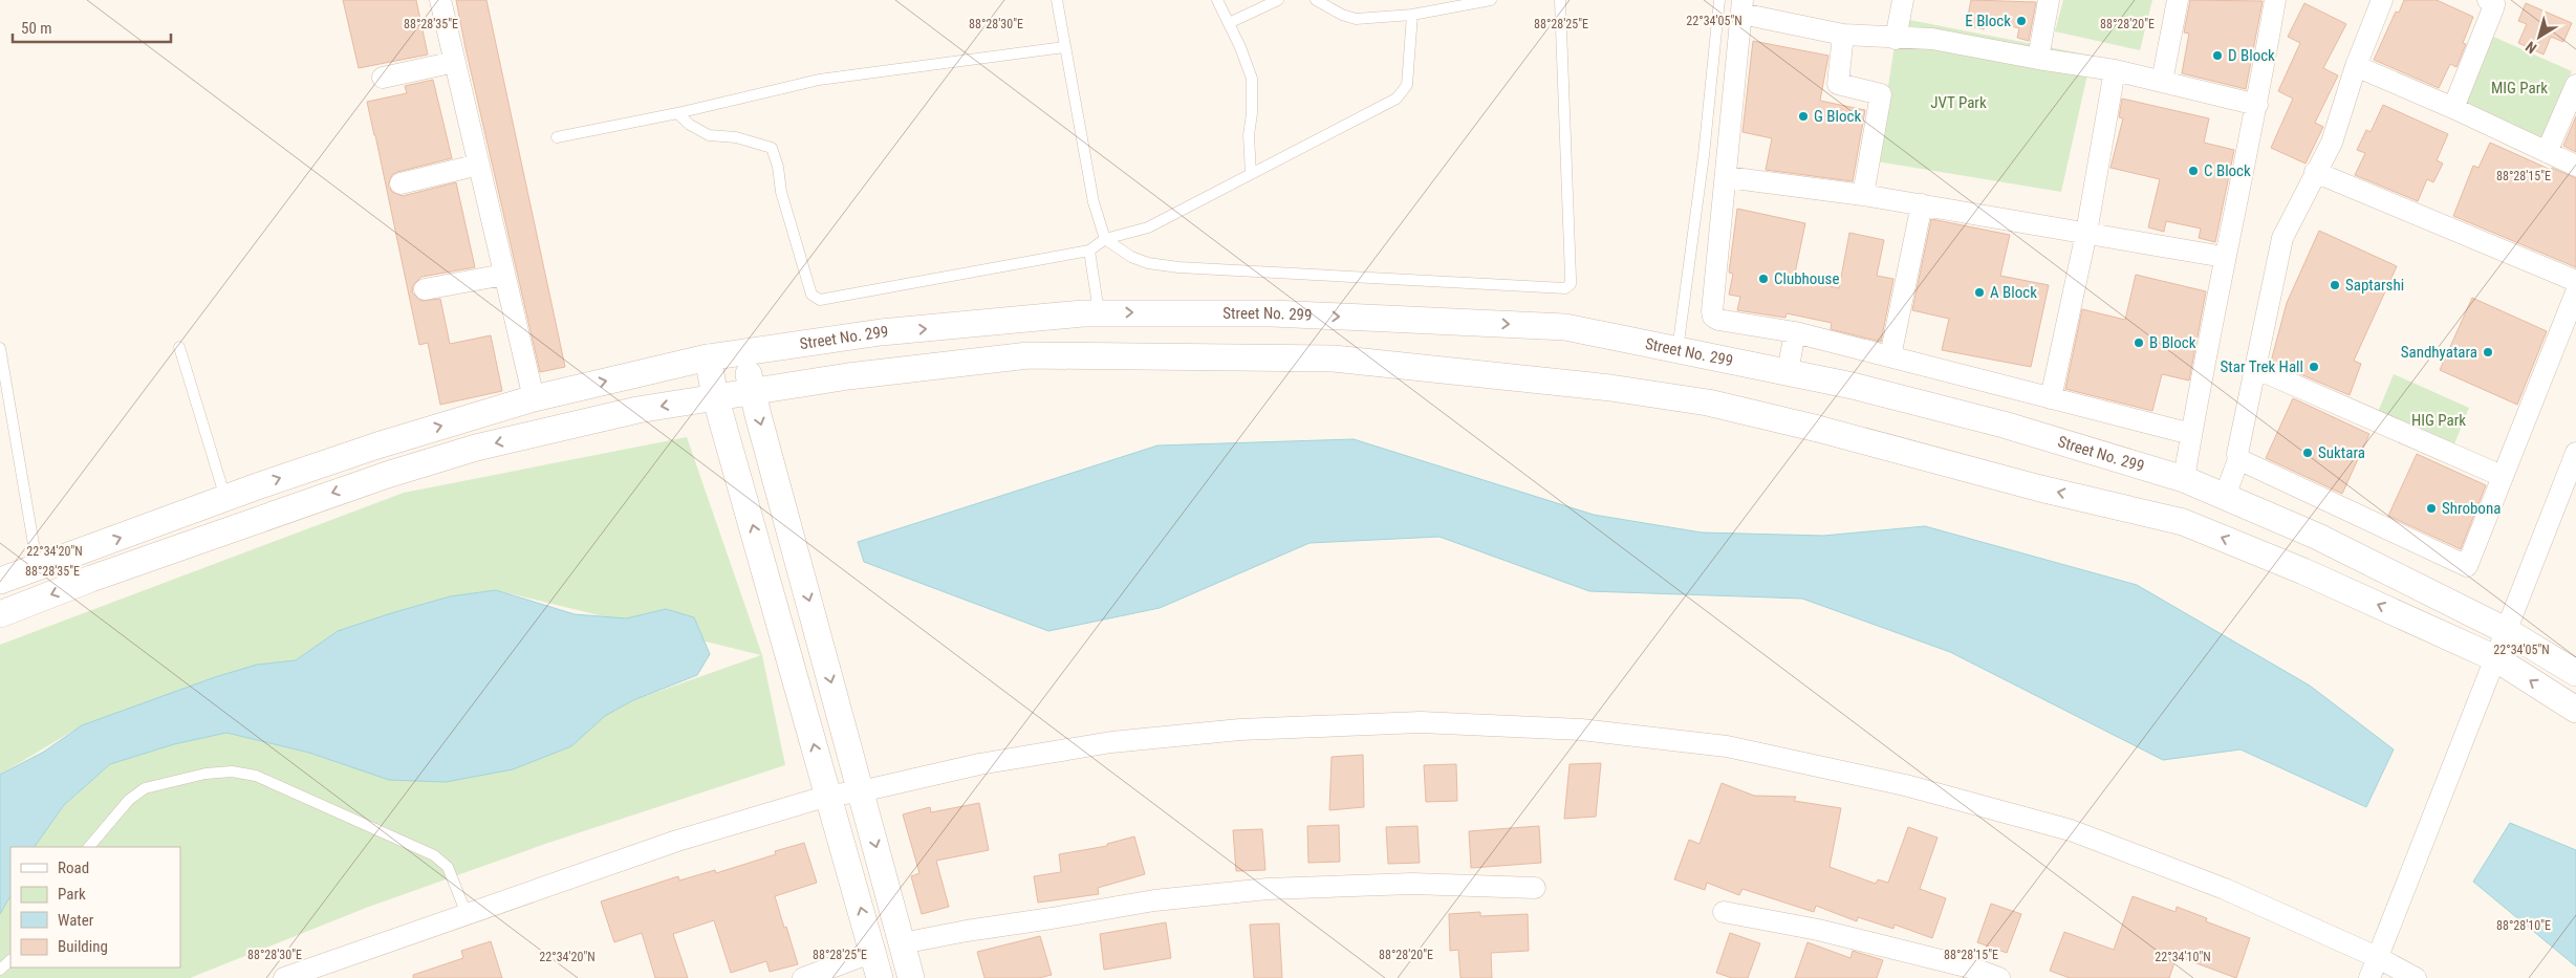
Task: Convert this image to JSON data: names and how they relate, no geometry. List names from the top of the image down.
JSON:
{
  "streets": {
    "street": ["Street No. 299"]
  },
  "parks": ["MIG Park", "JVT Park", "HIG Park"],
  "places": [
    "E Block",
    "D Block",
    "G Block",
    "C Block",
    "Clubhouse",
    "Saptarshi",
    "A Block",
    "B Block",
    "Sandhyatara",
    "Star Trek Hall",
    "Suktara",
    "Shrobona"
  ],
  "legend": [
    "Road",
    "Park",
    "Water",
    "Building"
  ],
  "scale_bar": "50 m",
  "north": "bottom left",
  "coordinates": [
    "22°34'05\"N",
    "88°28'35\"E",
    "88°28'30\"E",
    "88°28'25\"E",
    "88°28'20\"E",
    "88°28'15\"E",
    "22°34'20\"N",
    "88°28'10\"E",
    "22°34'10\"N"
  ]
}
